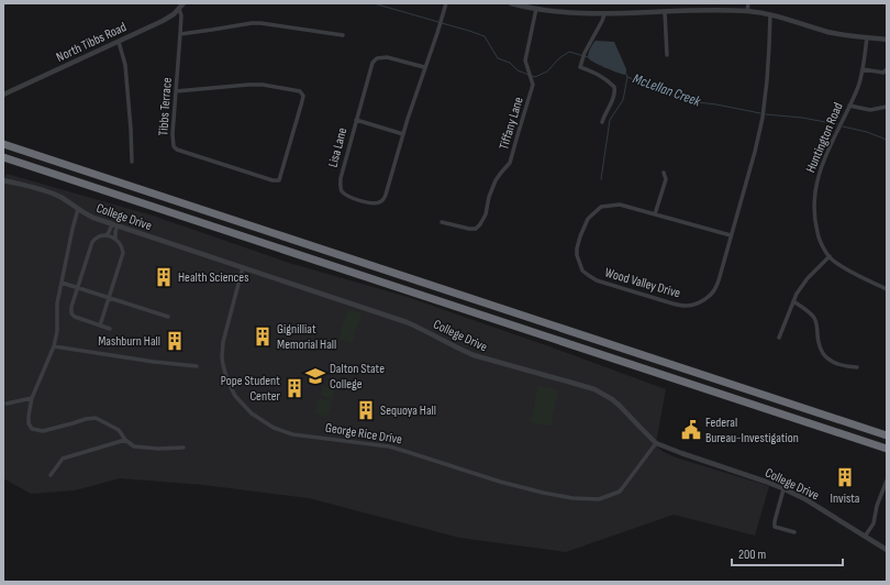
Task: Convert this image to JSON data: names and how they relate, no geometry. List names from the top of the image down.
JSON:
{
  "streets": {
    "street": [
      "North Tibbs Road",
      "Tibbs Terrace",
      "Tiffany Lane",
      "Huntington Road",
      "Lisa Lane",
      "College Drive",
      "Wood Valley Drive",
      "George Rice Drive"
    ]
  },
  "crossings": [
    ["North Tibbs Road", "Tibbs Terrace"],
    ["College Drive", "George Rice Drive"]
  ],
  "water": ["McLellan Creek"],
  "places": {
    "building": [
      "Health Sciences",
      "Gignilliat Memorial Hall",
      "Mashburn Hall",
      "Pope Student Center",
      "Sequoya Hall",
      "Invista"
    ],
    "school or university": ["Dalton State College"],
    "public building": ["Federal Bureau-Investigation"]
  },
  "scale_bar": "200 m"
}
